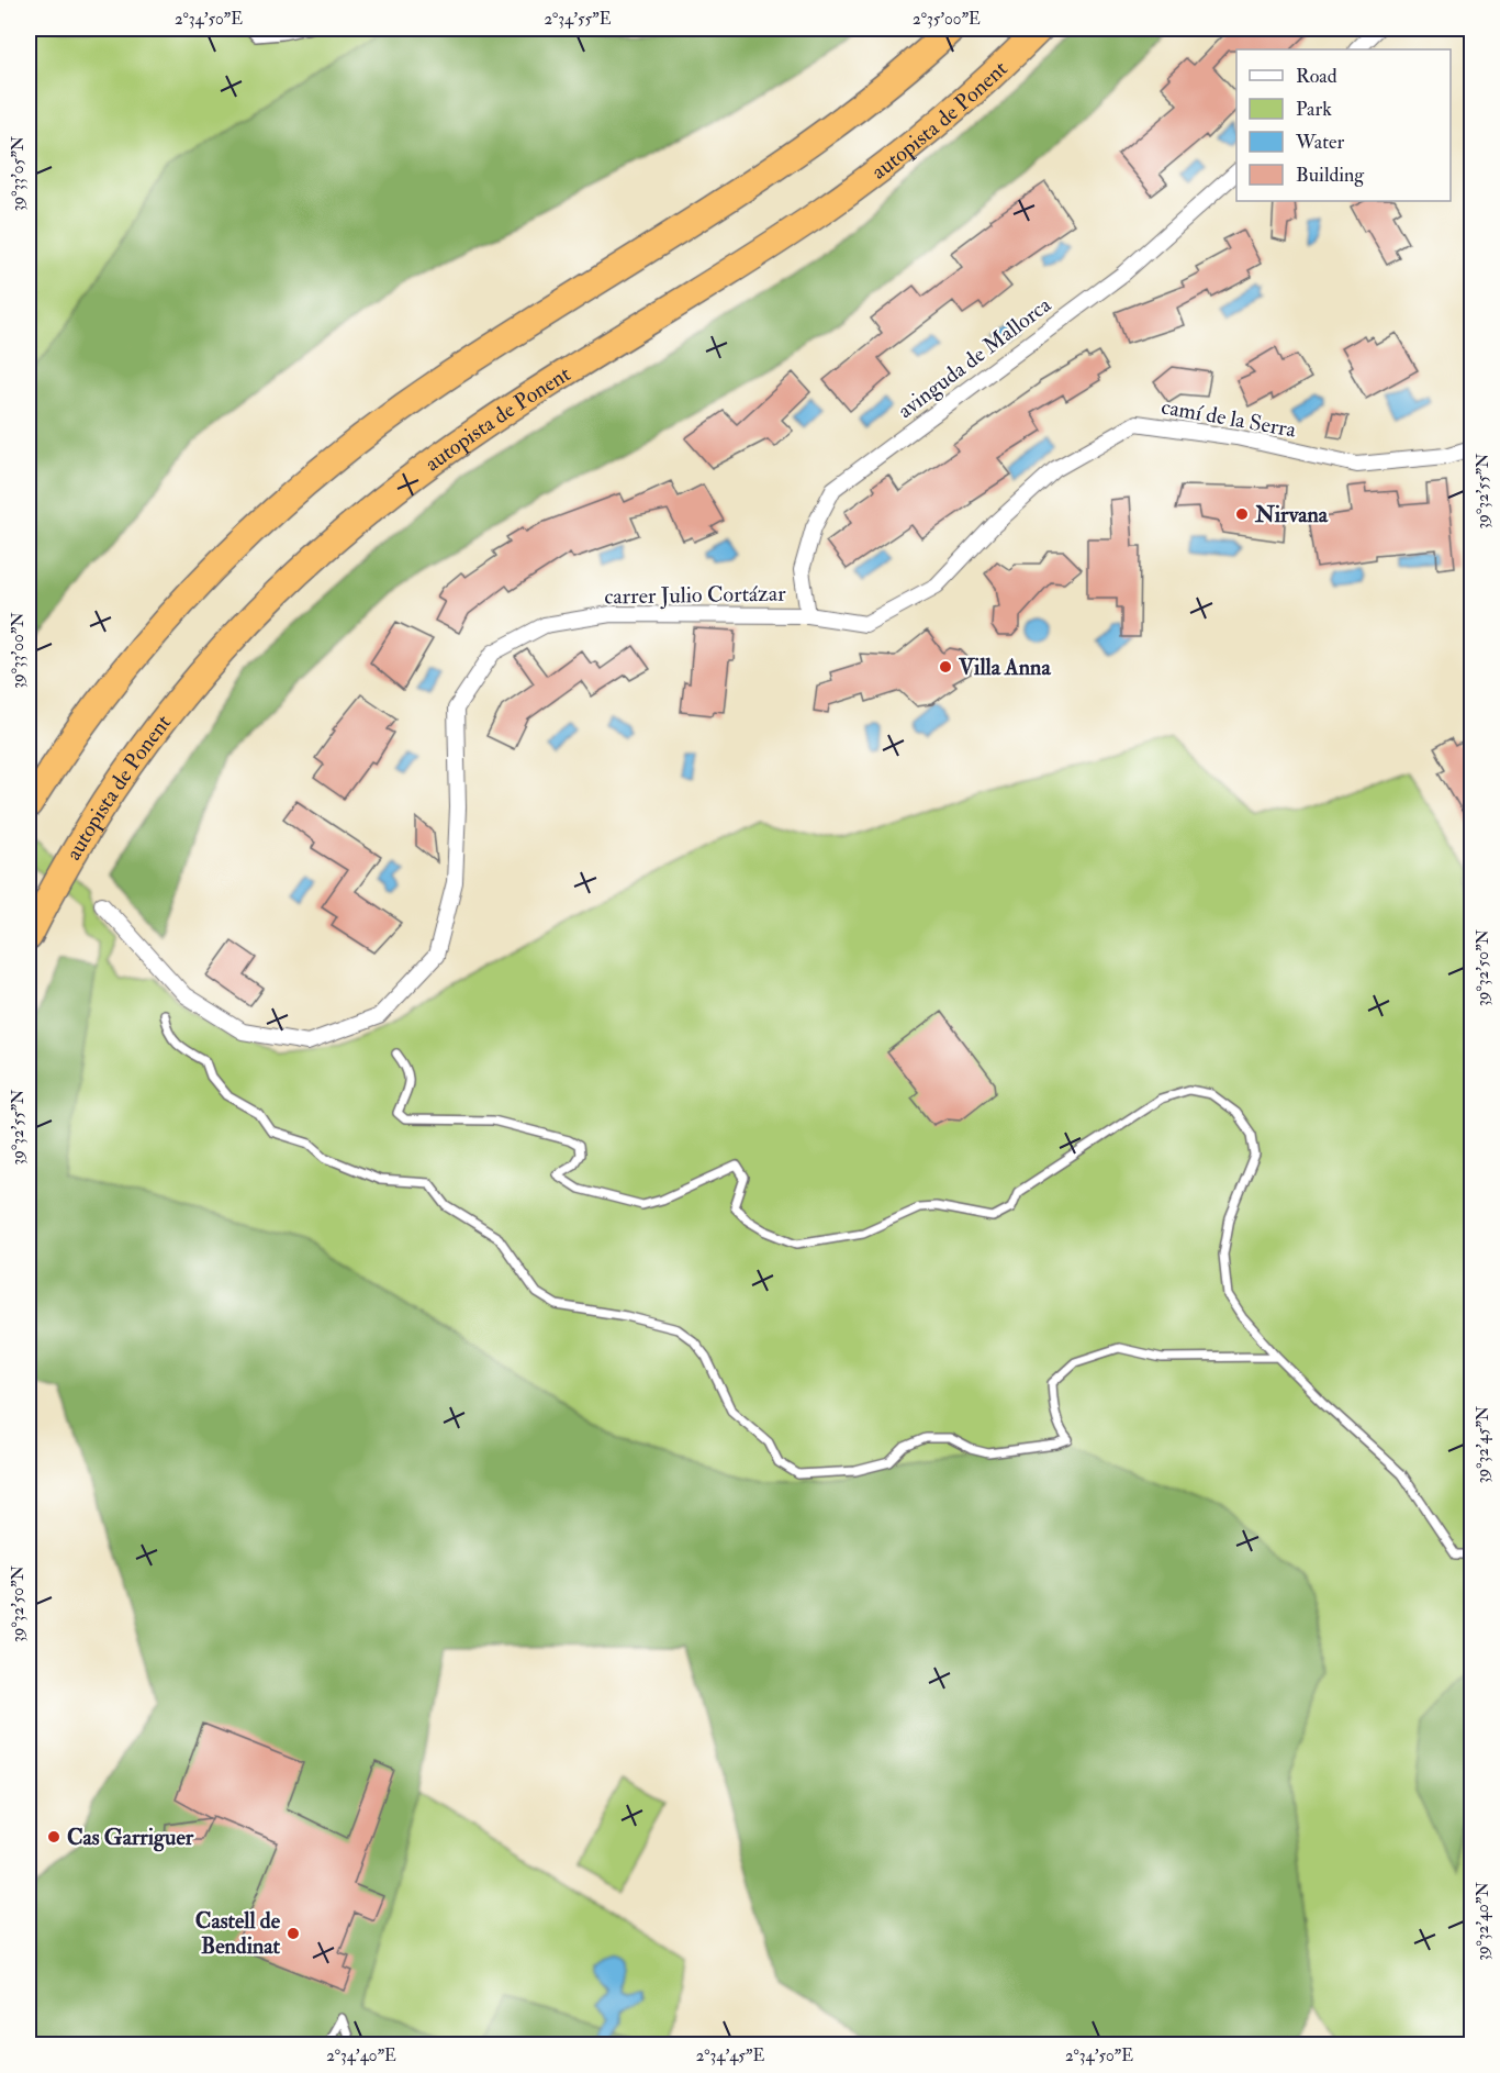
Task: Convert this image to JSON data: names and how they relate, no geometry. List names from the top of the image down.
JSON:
{
  "streets": {
    "highway": ["autopista de Ponent"],
    "street": ["avinguda de Mallorca", "camí de la Serra", "carrer Julio Cortázar"]
  },
  "crossings": [
    ["avinguda de Mallorca", "camí de la Serra"],
    ["avinguda de Mallorca", "carrer Julio Cortázar"],
    ["camí de la Serra", "carrer Julio Cortázar"]
  ],
  "places": [
    "Nirvana",
    "Villa Anna",
    "Cas Garriguer",
    "Castell de Bendinat"
  ],
  "legend": [
    "Road",
    "Park",
    "Water",
    "Building"
  ],
  "coordinates": [
    "2°34'50\"E",
    "2°34'55\"E",
    "2°35'00\"E",
    "39°33'05\"N",
    "39°32'55\"N",
    "39°33'00\"N",
    "39°32'50\"N",
    "39°32'45\"N",
    "39°32'40\"N",
    "2°34'40\"E",
    "2°34'45\"E"
  ]
}
